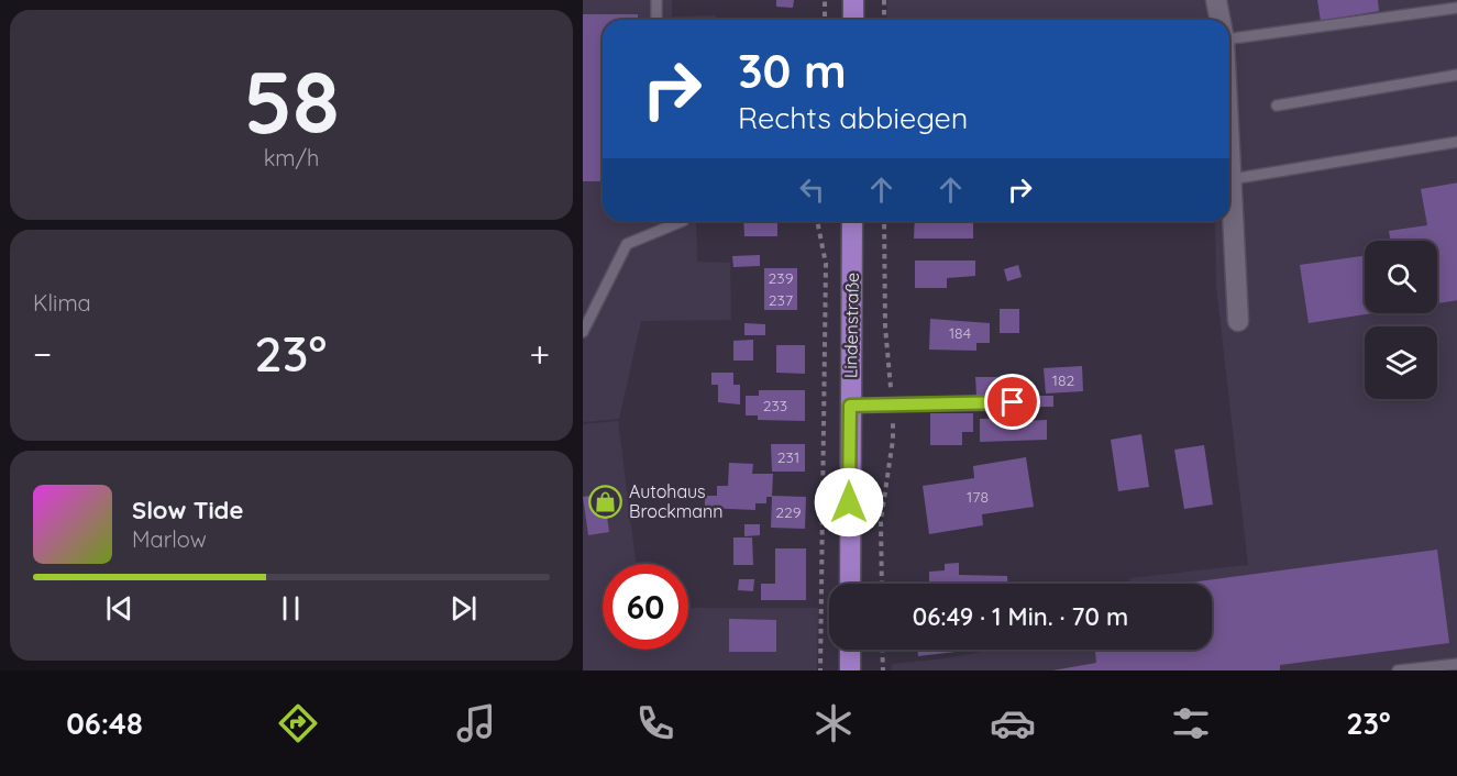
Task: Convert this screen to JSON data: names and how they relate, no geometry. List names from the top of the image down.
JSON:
{
  "streets": {
    "main road": ["Lindenstraße"]
  },
  "places": {
    "shop": ["Autohaus Brockmann"]
  },
  "house_numbers": [
    "239",
    "237",
    "184",
    "182",
    "233",
    "231",
    "178",
    "229"
  ],
  "page": {
    "tile": [
      ["58", "km/h"],
      "Klima"
    ],
    "turn": ["30 m", "Rechts abbiegen"],
    "heat": ["−", "23°", "+"],
    "song": ["Slow Tide", "Marlow"],
    "limit": "60",
    "trip": "06:49 · 1 Min. · 70 m",
    "tabs": ["06:48", "23°"]
  }
}
